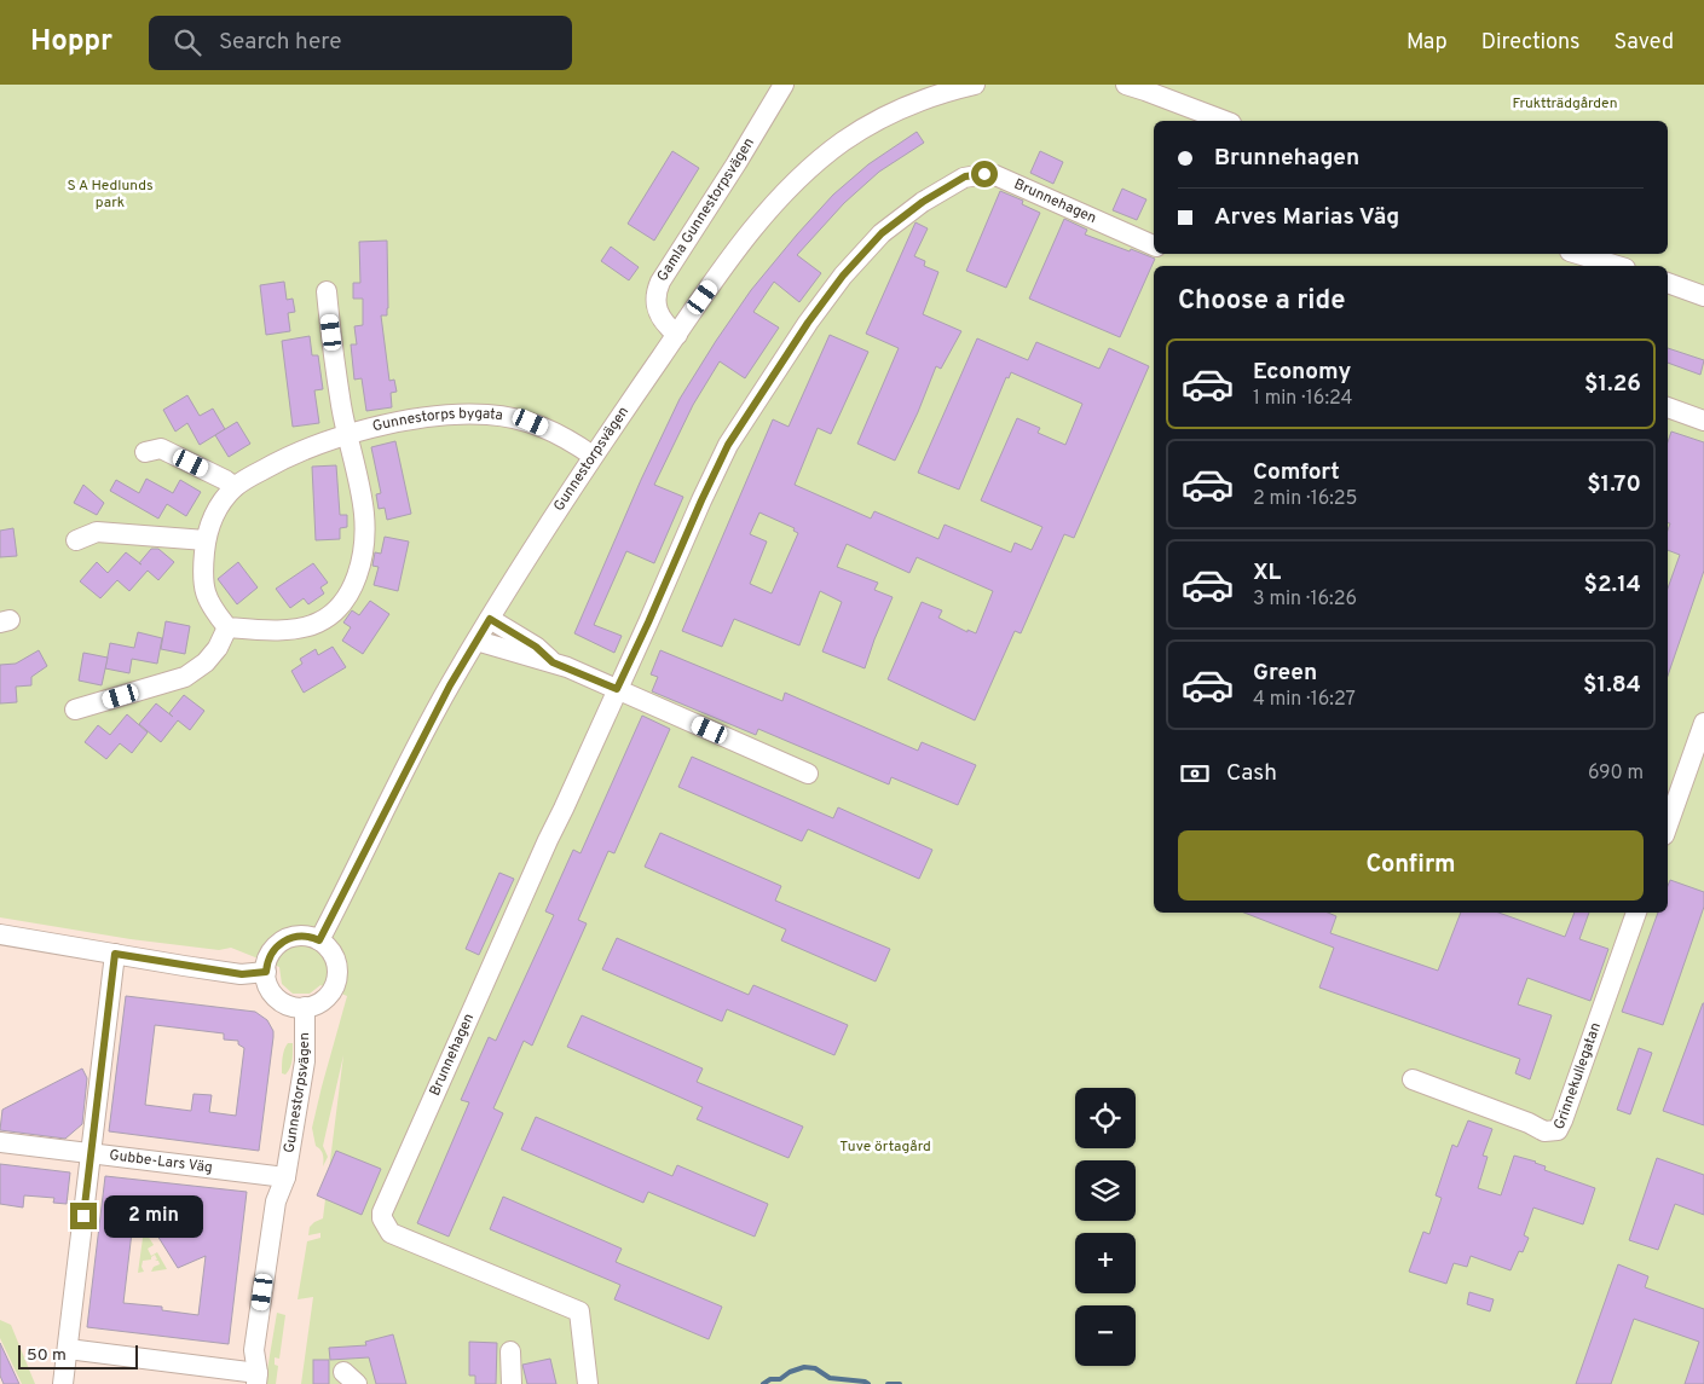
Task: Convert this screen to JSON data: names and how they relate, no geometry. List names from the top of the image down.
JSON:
{
  "streets": {
    "street": [
      "Brunnehagen",
      "Gamla Gunnestorpsvägen",
      "Gunnestorps bygata",
      "Gunnestorpsvägen",
      "Grinnekullegatan",
      "Gubbe-Lars Väg"
    ]
  },
  "crossings": [
    ["Gamla Gunnestorpsvägen", "Gunnestorpsvägen"],
    ["Gunnestorps bygata", "Gunnestorpsvägen"],
    ["Gunnestorpsvägen", "Gubbe-Lars Väg"]
  ],
  "parks": ["Fruktträdgården", "S A Hedlunds park", "Tuve örtagård"],
  "scale_bar": "50 m",
  "page": {
    "header": "Hoppr",
    "search": "Search here",
    "nav": ["Map", "Directions", "Saved"],
    "banner": ["Brunnehagen", "Arves Marias Väg"],
    "heading": "Choose a ride",
    "list": [
      {
        "name": "Economy",
        "note": "1 min · 16:24",
        "value": "$1.26"
      },
      {
        "name": "Comfort",
        "note": "2 min · 16:25",
        "value": "$1.70"
      },
      {
        "name": "XL",
        "note": "3 min · 16:26",
        "value": "$2.14"
      },
      {
        "name": "Green",
        "note": "4 min · 16:27",
        "value": "$1.84"
      }
    ],
    "pay": ["Cash", "690 m"],
    "buttons": "Confirm",
    "map_buttons": ["+", "−"],
    "bubble": "2 min",
    "scale": "50 m"
  }
}
